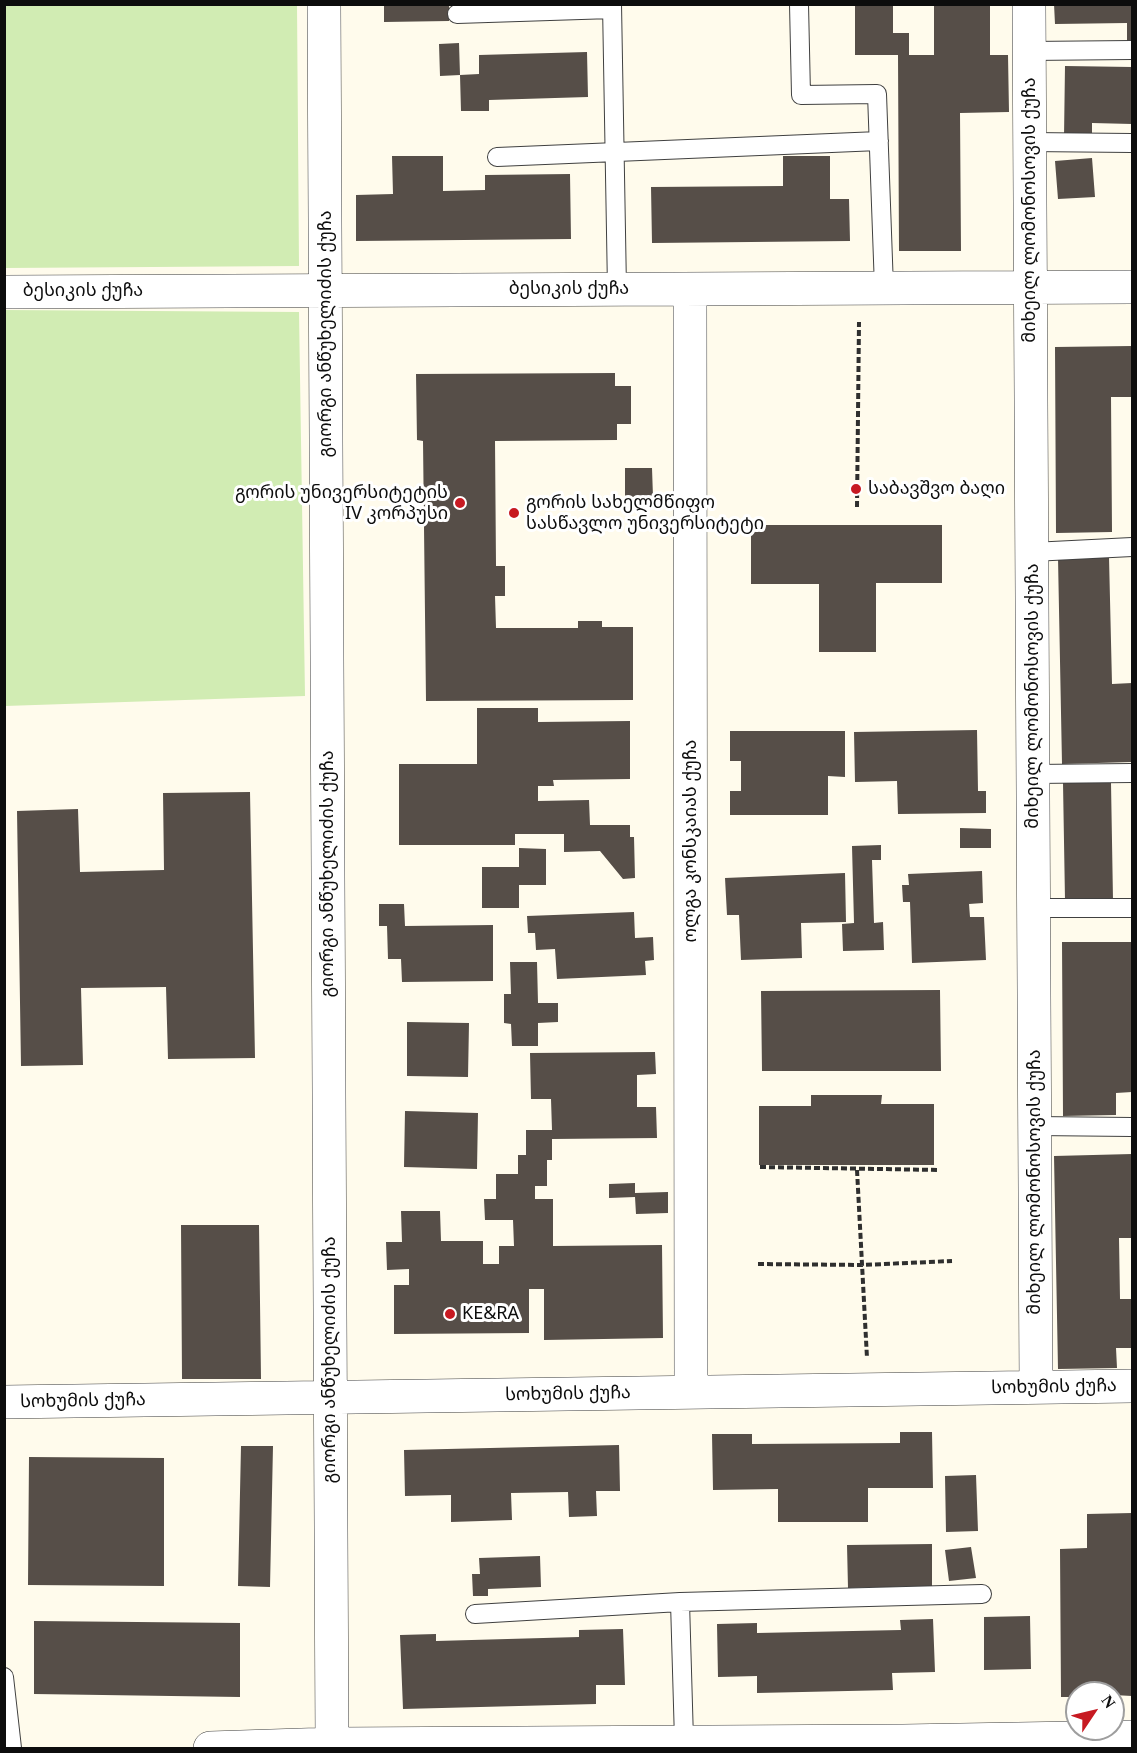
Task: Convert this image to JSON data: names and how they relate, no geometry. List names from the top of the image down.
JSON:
{
  "streets": {
    "street": [
      "მიხეილ ლომონოსოვის ქუჩა",
      "ბესიკის ქუჩა",
      "გიორგი ანწუხელიძის ქუჩა",
      "ოლგა კონსკაიას ქუჩა",
      "სოხუმის ქუჩა"
    ]
  },
  "crossings": [
    ["მიხეილ ლომონოსოვის ქუჩა", "ბესიკის ქუჩა"],
    ["მიხეილ ლომონოსოვის ქუჩა", "სოხუმის ქუჩა"],
    ["ბესიკის ქუჩა", "გიორგი ანწუხელიძის ქუჩა"],
    ["ბესიკის ქუჩა", "ოლგა კონსკაიას ქუჩა"],
    ["გიორგი ანწუხელიძის ქუჩა", "სოხუმის ქუჩა"],
    ["ოლგა კონსკაიას ქუჩა", "სოხუმის ქუჩა"]
  ],
  "places": [
    "საბავშვო ბაღი",
    "გორის უნივერსიტეტის IV კორპუსი",
    "გორის სახელმწიფო სასწავლო უნივერსიტეტი",
    "KE&RA"
  ],
  "north": "top right"
}
